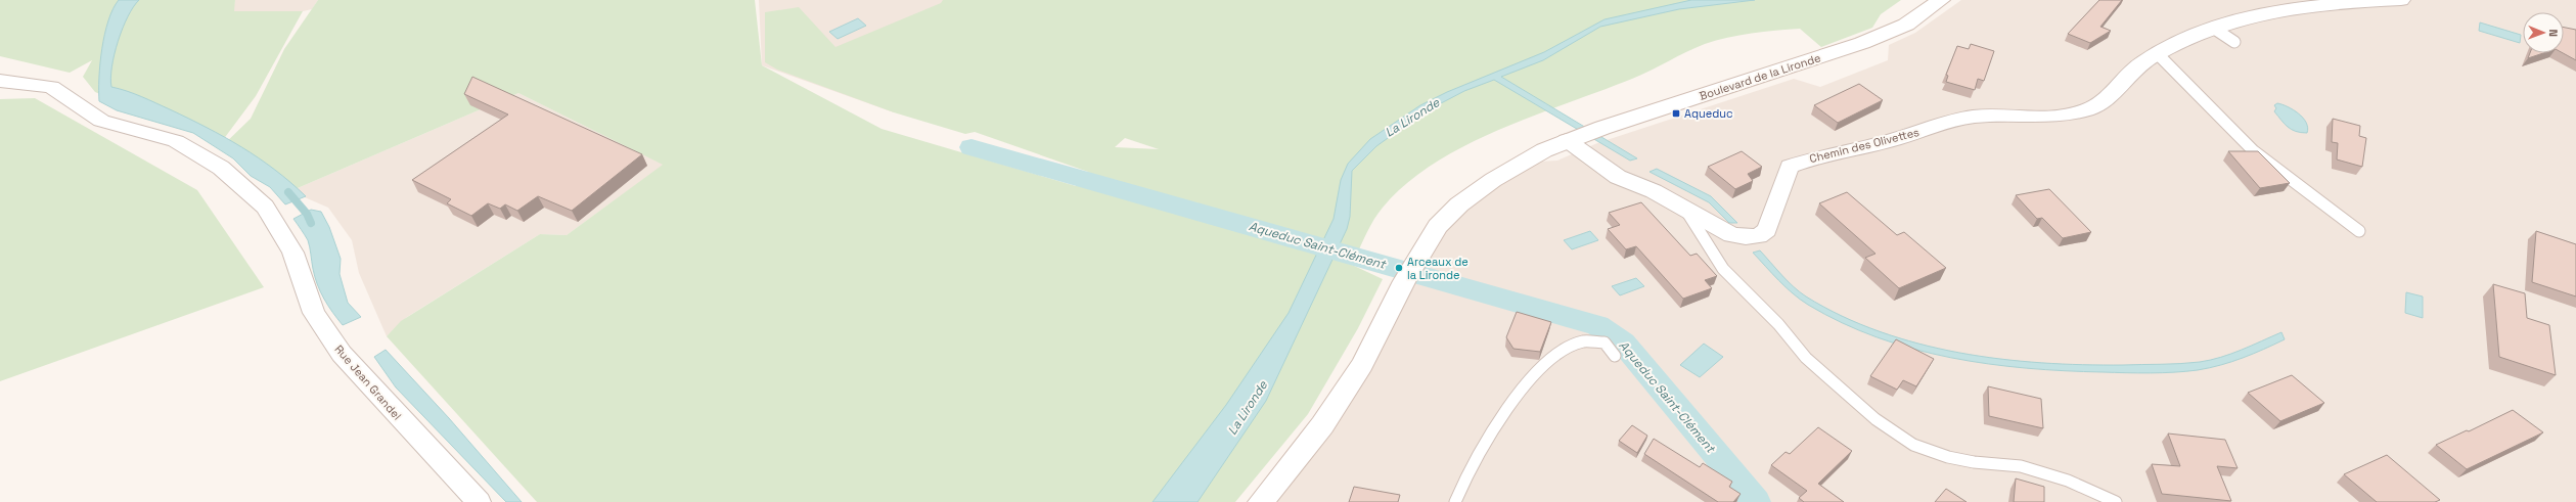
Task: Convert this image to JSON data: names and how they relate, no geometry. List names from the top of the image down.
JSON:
{
  "streets": {
    "street": ["Boulevard de la Lironde", "Chemin des Olivettes", "Rue Jean Grandel"]
  },
  "crossings": [
    ["Boulevard de la Lironde", "Chemin des Olivettes"]
  ],
  "water": ["La Lironde", "Aqueduc Saint-Clément"],
  "places": {
    "transit": ["Aqueduc"],
    "other": ["Arceaux de la Lironde"]
  },
  "north": "right"
}
